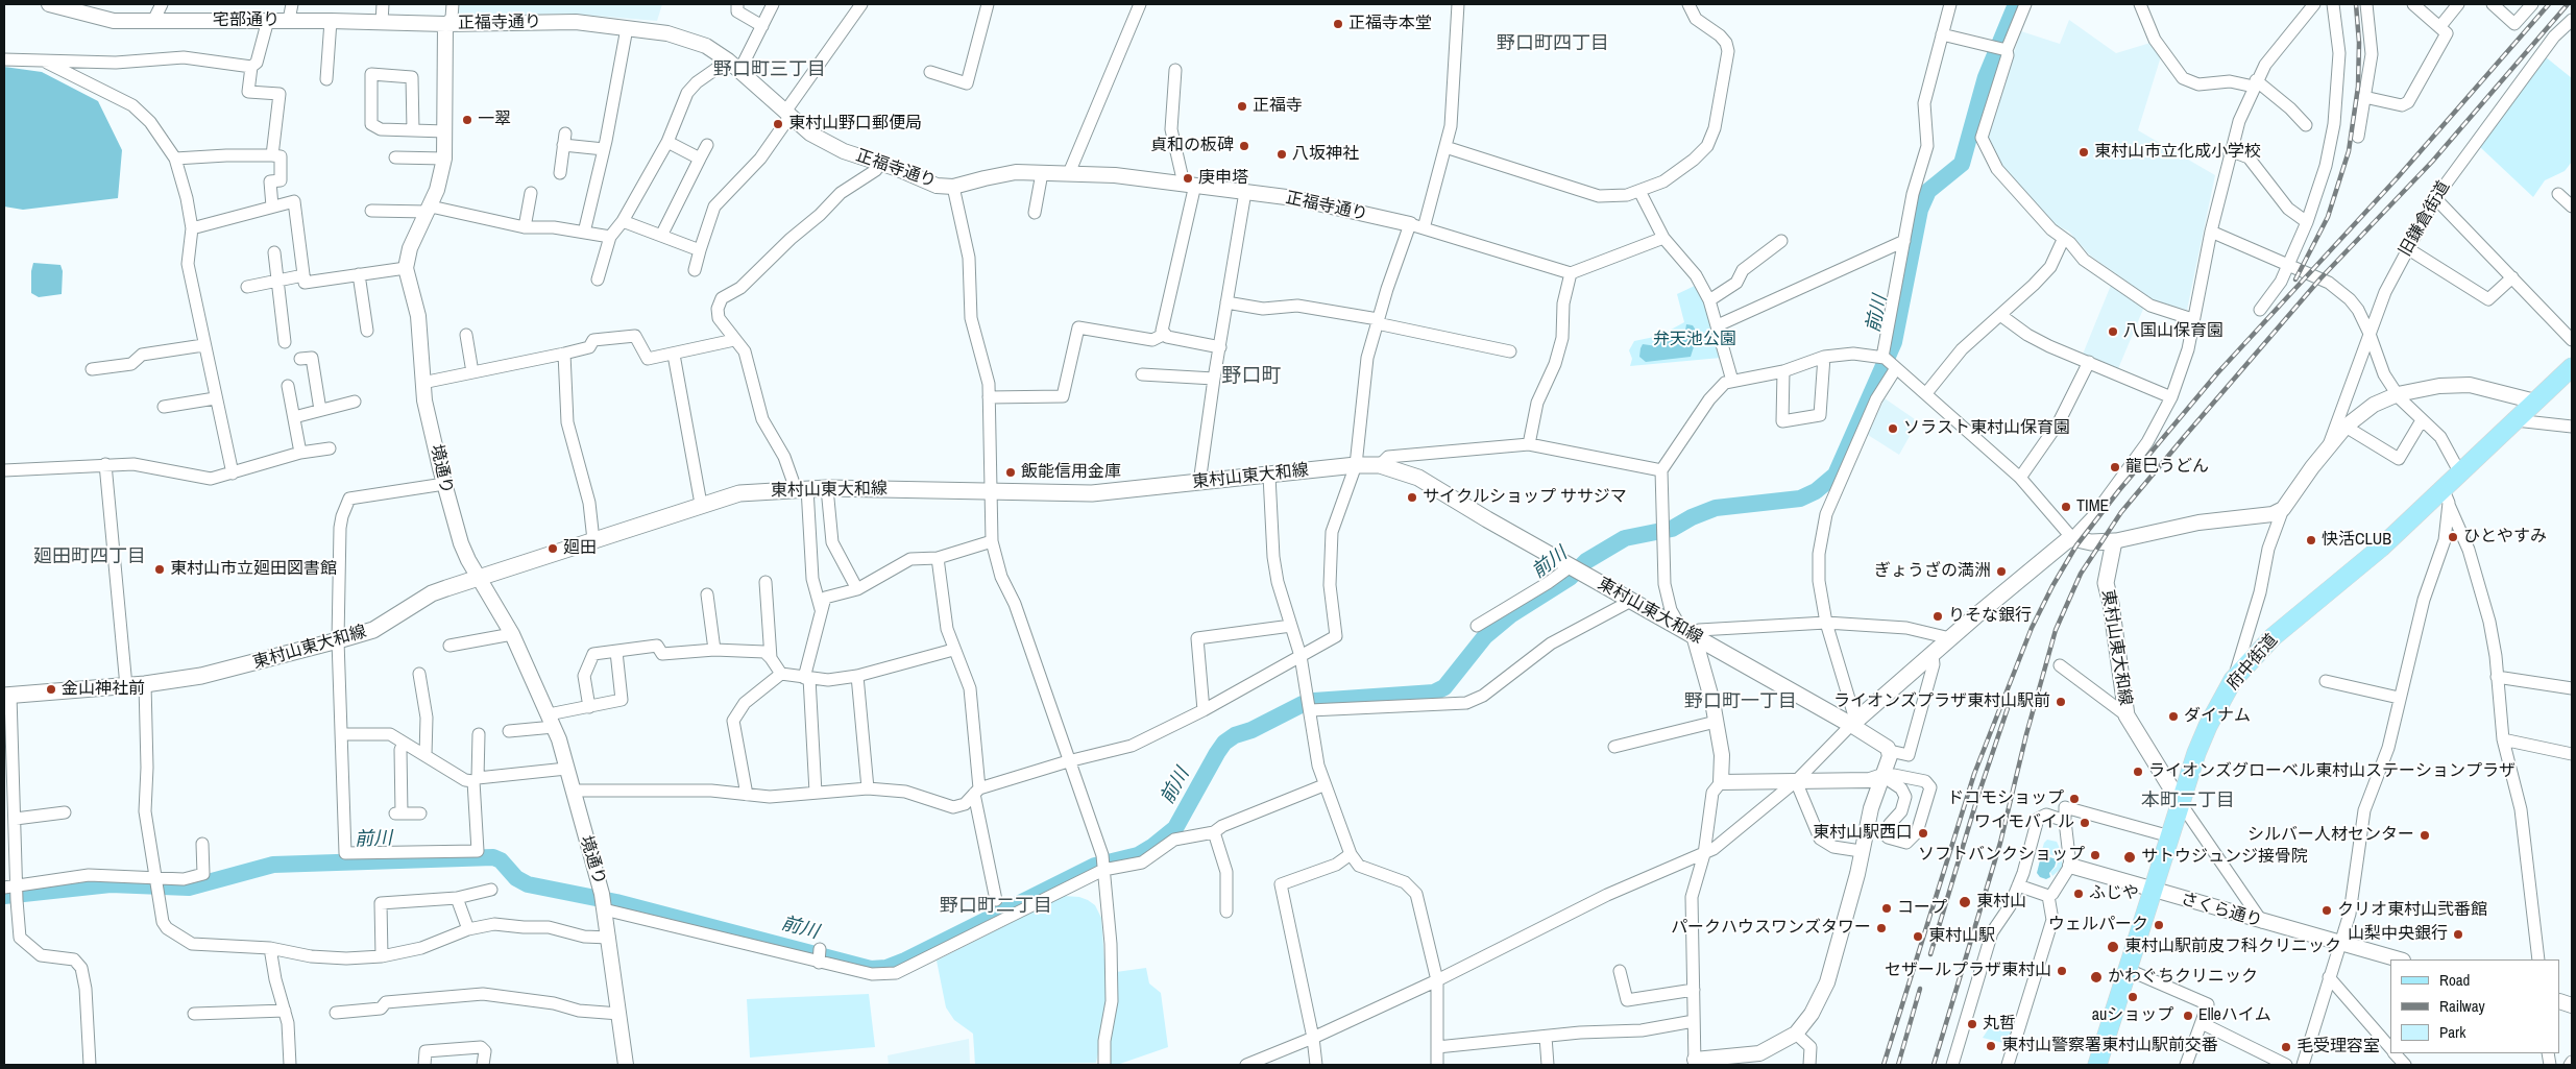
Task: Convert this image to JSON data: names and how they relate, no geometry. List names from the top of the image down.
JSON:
{
  "streets": {
    "main road": ["東村山東大和線", "府中街道"],
    "street": [
      "宅部通り",
      "正福寺通り",
      "旧鎌倉街道",
      "境通り",
      "さくら通り"
    ]
  },
  "crossings": [
    ["宅部通り", "正福寺通り"],
    ["境通り", "東村山東大和線"],
    ["東村山東大和線", "府中街道"],
    ["府中街道", "さくら通り"]
  ],
  "districts": [
    "野口町四丁目",
    "野口町三丁目",
    "野口町",
    "廻田町四丁目",
    "野口町一丁目",
    "本町二丁目",
    "野口町二丁目"
  ],
  "water": ["前川"],
  "parks": ["弁天池公園"],
  "places": [
    "正福寺本堂",
    "正福寺",
    "一翠",
    "東村山野口郵便局",
    "貞和の板碑",
    "東村山市立化成小学校",
    "八坂神社",
    "庚申塔",
    "八国山保育園",
    "ソラスト東村山保育園",
    "龍巳うどん",
    "飯能信用金庫",
    "サイクルショップ ササジマ",
    "TIME",
    "ひとやすみ",
    "快活CLUB",
    "廻田",
    "東村山市立廻田図書館",
    "ぎょうざの満洲",
    "りそな銀行",
    "金山神社前",
    "ライオンズプラザ東村山駅前",
    "ダイナム",
    "ライオンズグローベル東村山ステーションプラザ",
    "ドコモショップ",
    "ワイモバイル",
    "東村山駅西口",
    "シルバー人材センター",
    "ソフトバンクショップ",
    "サトウジュンジ接骨院",
    "ふじや",
    "東村山",
    "コープ",
    "クリオ東村山弐番館",
    "ウェルパーク",
    "パークハウスワンズタワー",
    "山梨中央銀行",
    "東村山駅",
    "東村山駅前皮フ科クリニック",
    "セザールプラザ東村山",
    "かわぐちクリニック",
    "auショップ",
    "Elleハイム",
    "丸哲",
    "東村山警察署東村山駅前交番",
    "毛受理容室"
  ],
  "legend": ["Road", "Railway", "Park"]
}
